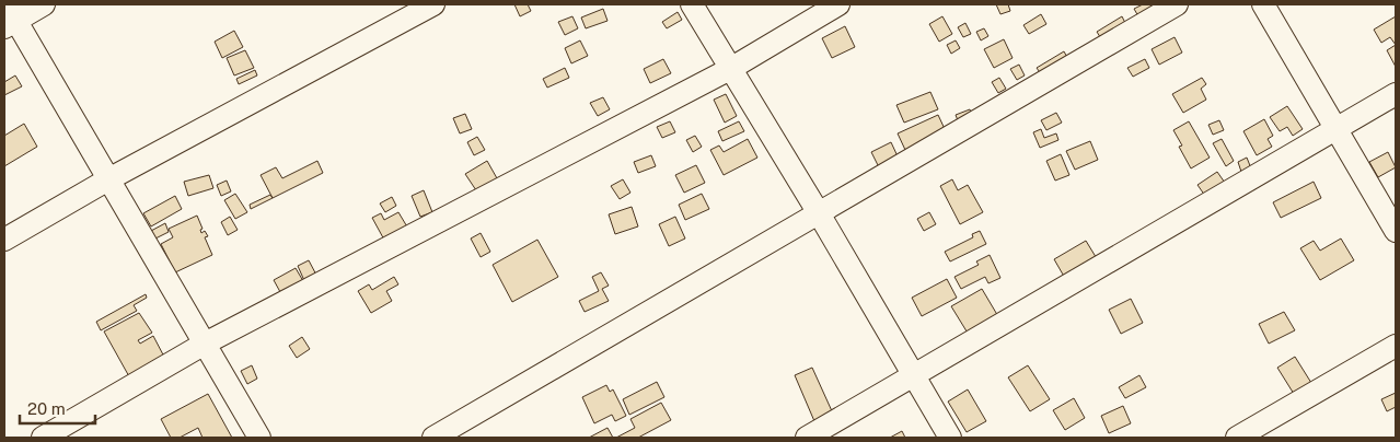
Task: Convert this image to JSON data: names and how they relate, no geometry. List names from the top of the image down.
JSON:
{
  "scale_bar": "20 m"
}
